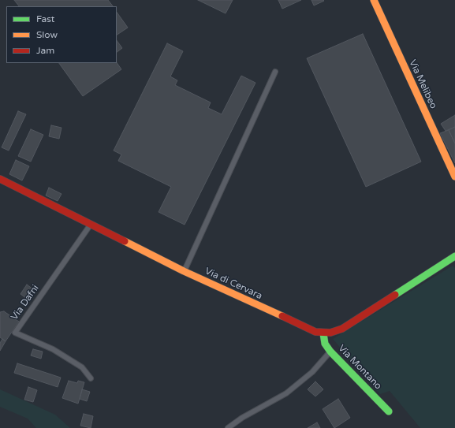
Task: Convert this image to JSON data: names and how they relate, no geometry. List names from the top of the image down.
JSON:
{
  "streets": {
    "street": ["Via Melibeo", "Via di Cervara", "Via Montano"],
    "lane": ["Via Dafni"]
  },
  "crossings": [
    ["Via di Cervara", "Via Dafni"],
    ["Via di Cervara", "Via Montano"]
  ],
  "legend": ["Fast", "Slow", "Jam"]
}
